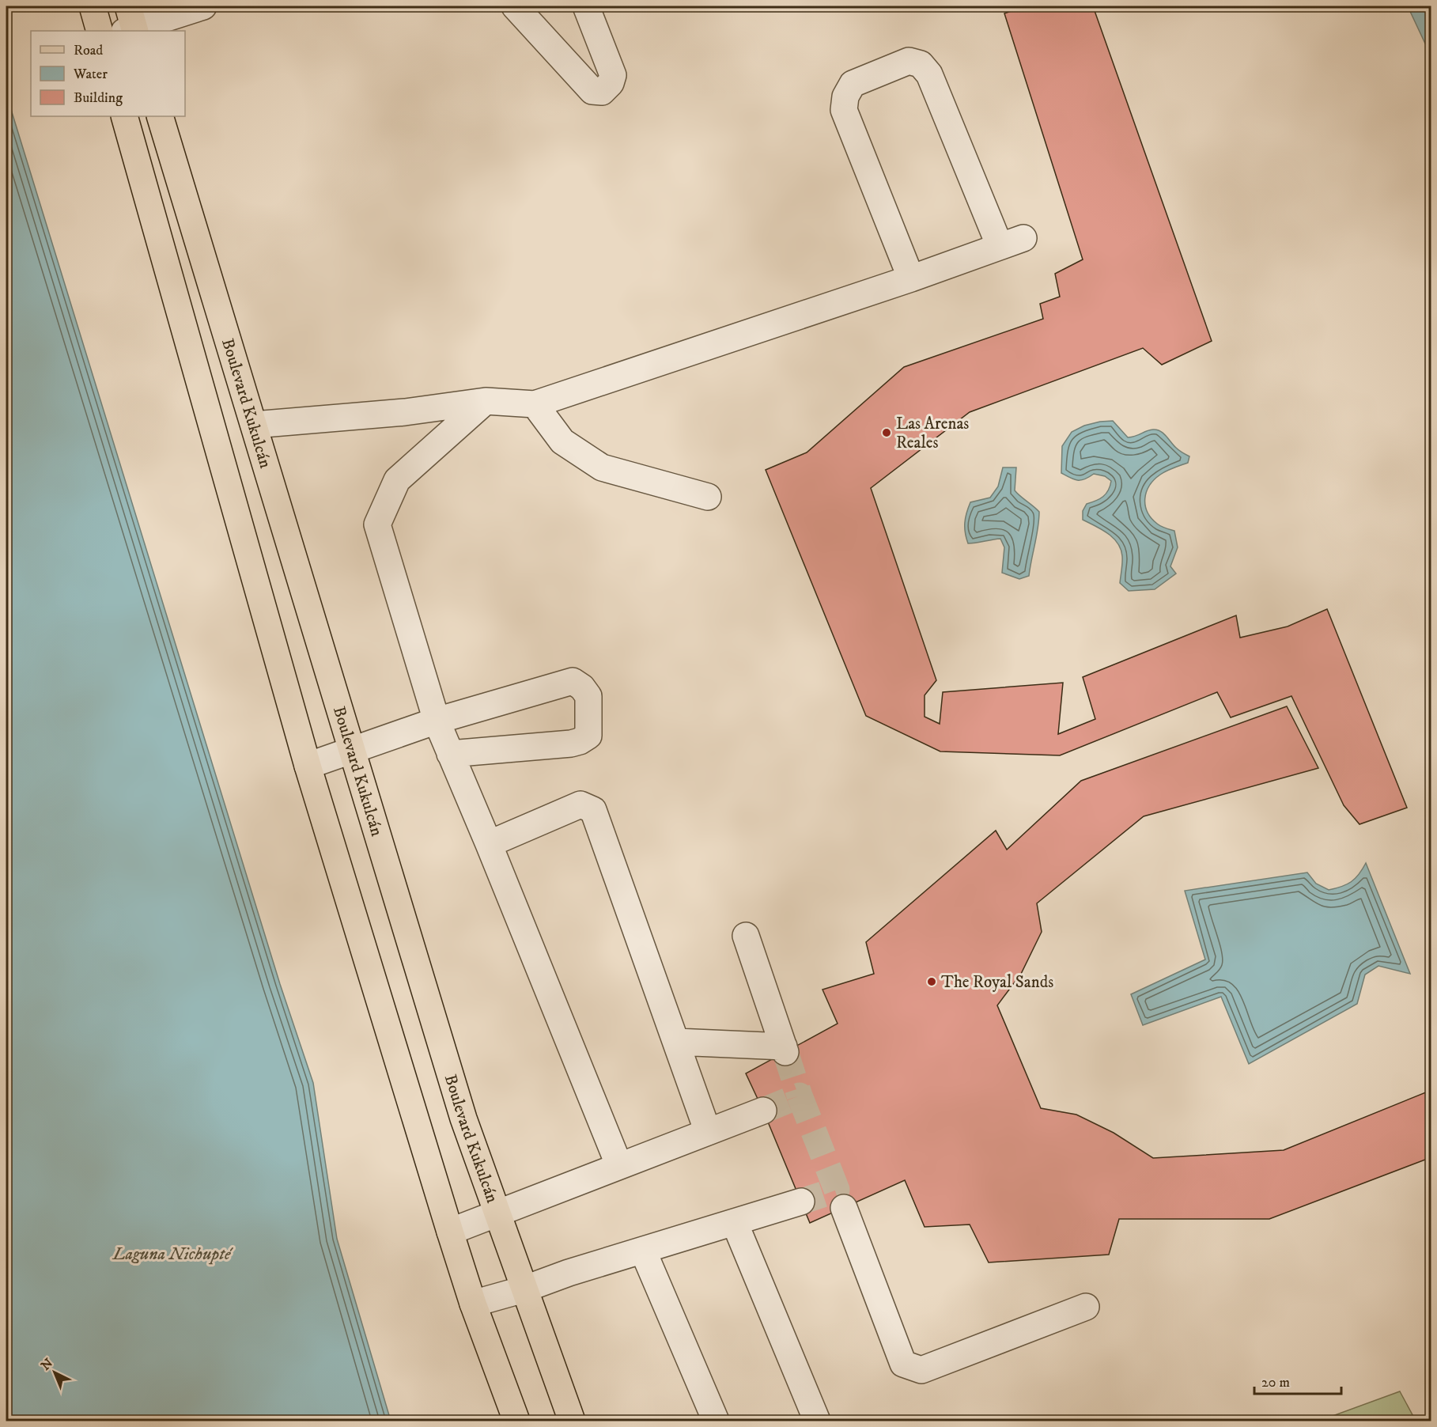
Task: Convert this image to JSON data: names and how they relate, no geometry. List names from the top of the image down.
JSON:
{
  "streets": {
    "main road": ["Boulevard Kukulcán"]
  },
  "water": ["Laguna Nichupté"],
  "places": ["Las Arenas Reales", "The Royal Sands"],
  "legend": ["Road", "Water", "Building"],
  "scale_bar": "20 m",
  "north": "top left"
}
